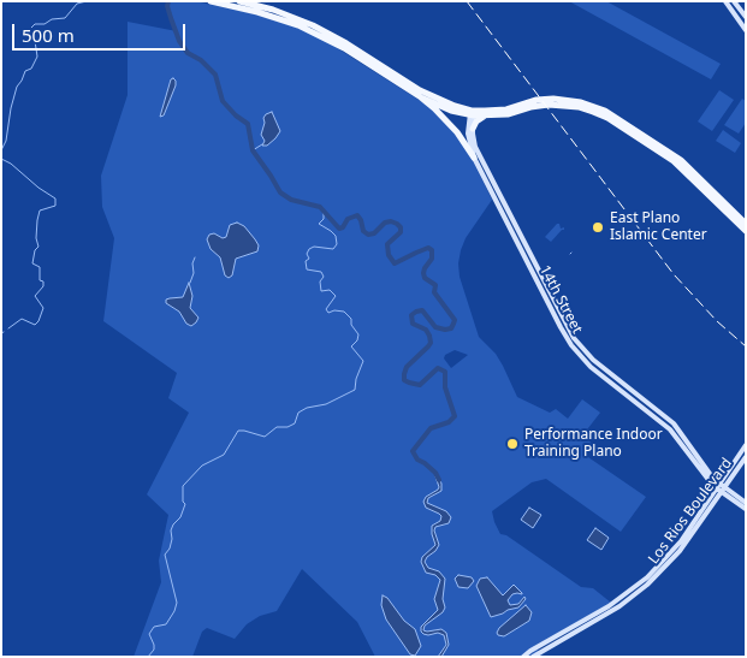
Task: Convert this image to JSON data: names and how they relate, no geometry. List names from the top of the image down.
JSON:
{
  "streets": {
    "main road": ["14th Street", "Los Rios Boulevard"]
  },
  "crossings": [
    ["14th Street", "Los Rios Boulevard"]
  ],
  "places": ["East Plano Islamic Center", "Performance Indoor Training Plano"],
  "scale_bar": "500 m"
}
